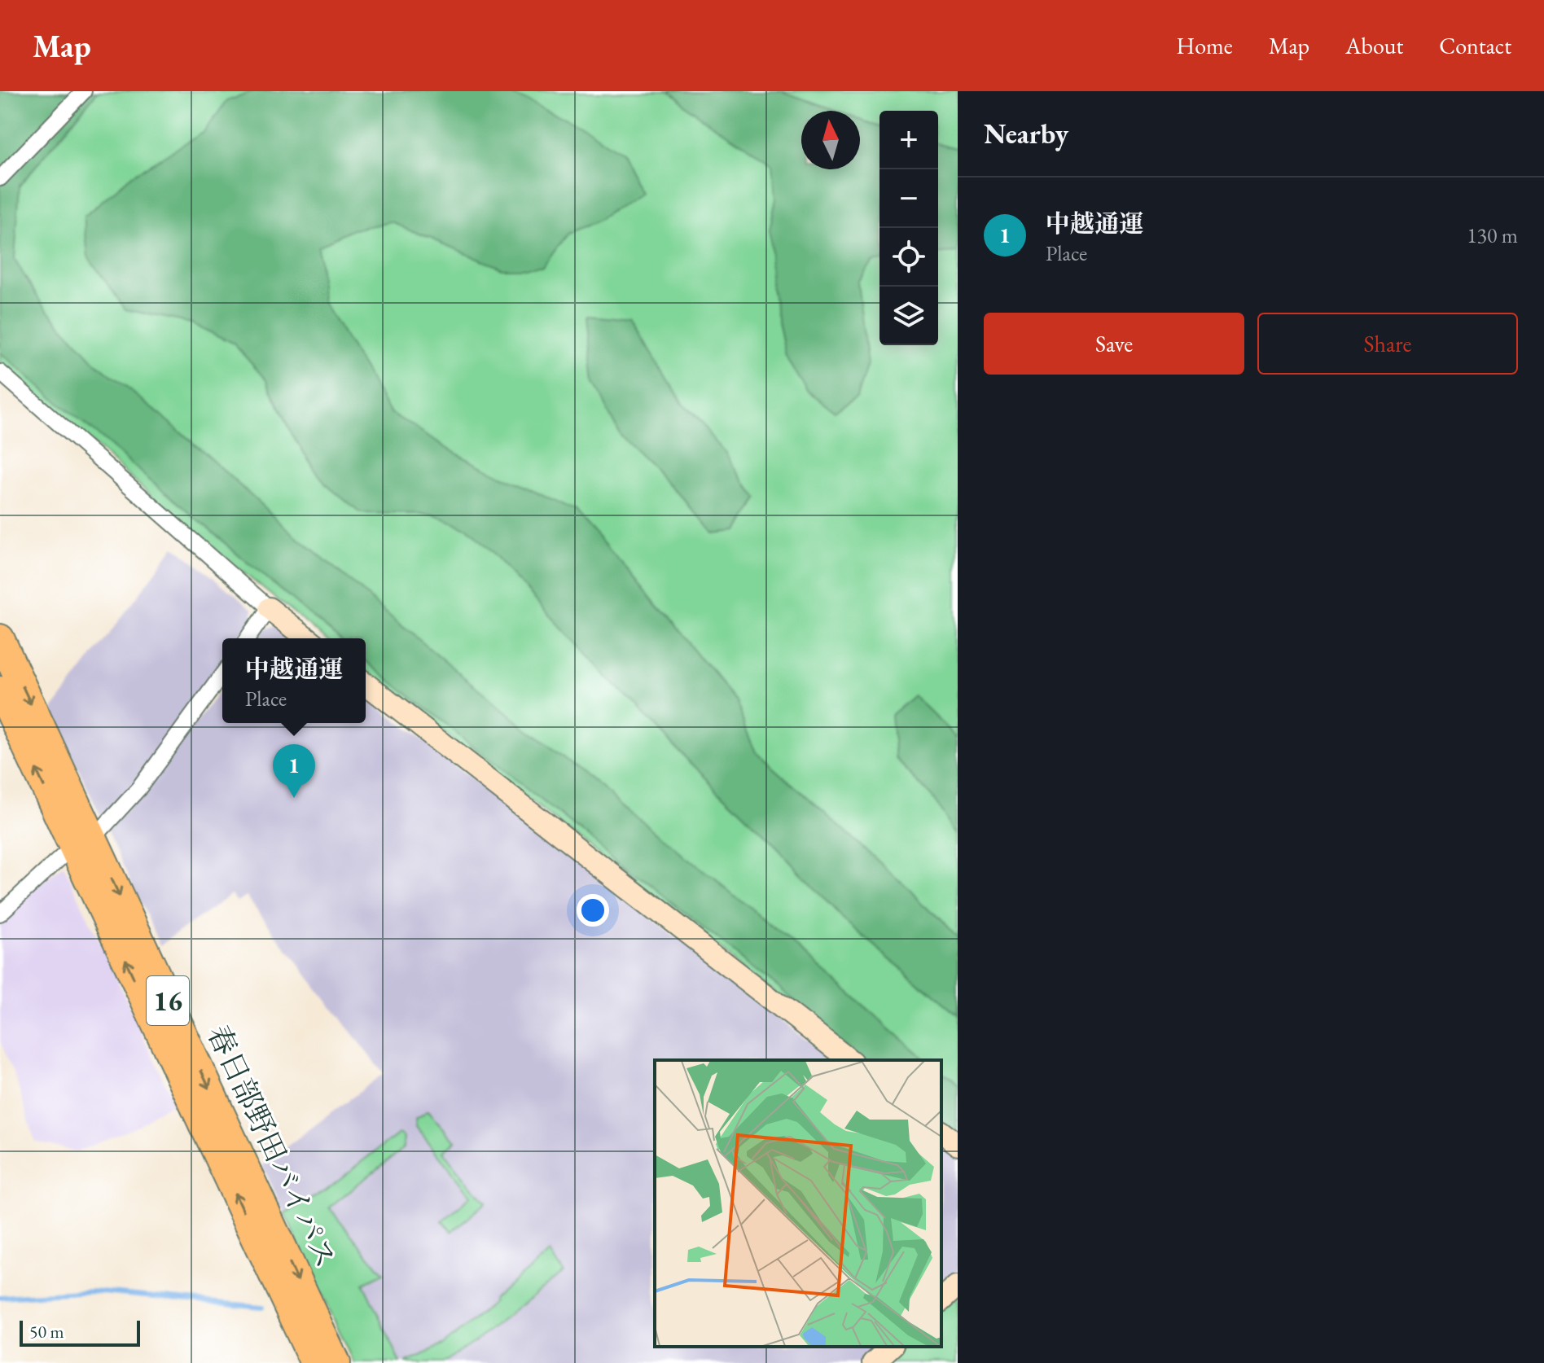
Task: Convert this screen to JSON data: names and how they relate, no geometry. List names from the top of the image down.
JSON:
{
  "streets": {
    "highway": ["16", "春日部野田バイパス"]
  },
  "scale_bar": "50 m",
  "north": "top",
  "page": {
    "header": "Map",
    "nav": [
      "Home",
      "Map",
      "About",
      "Contact"
    ],
    "heading": "Nearby",
    "map_buttons": ["+", "−"],
    "list": [
      {
        "mark": "1",
        "name": "中越通運",
        "note": "Place",
        "value": "130 m"
      }
    ],
    "buttons": ["Save", "Share"],
    "popup": ["中越通運", "Place"],
    "pins": "1",
    "scale": "50 m"
  }
}
